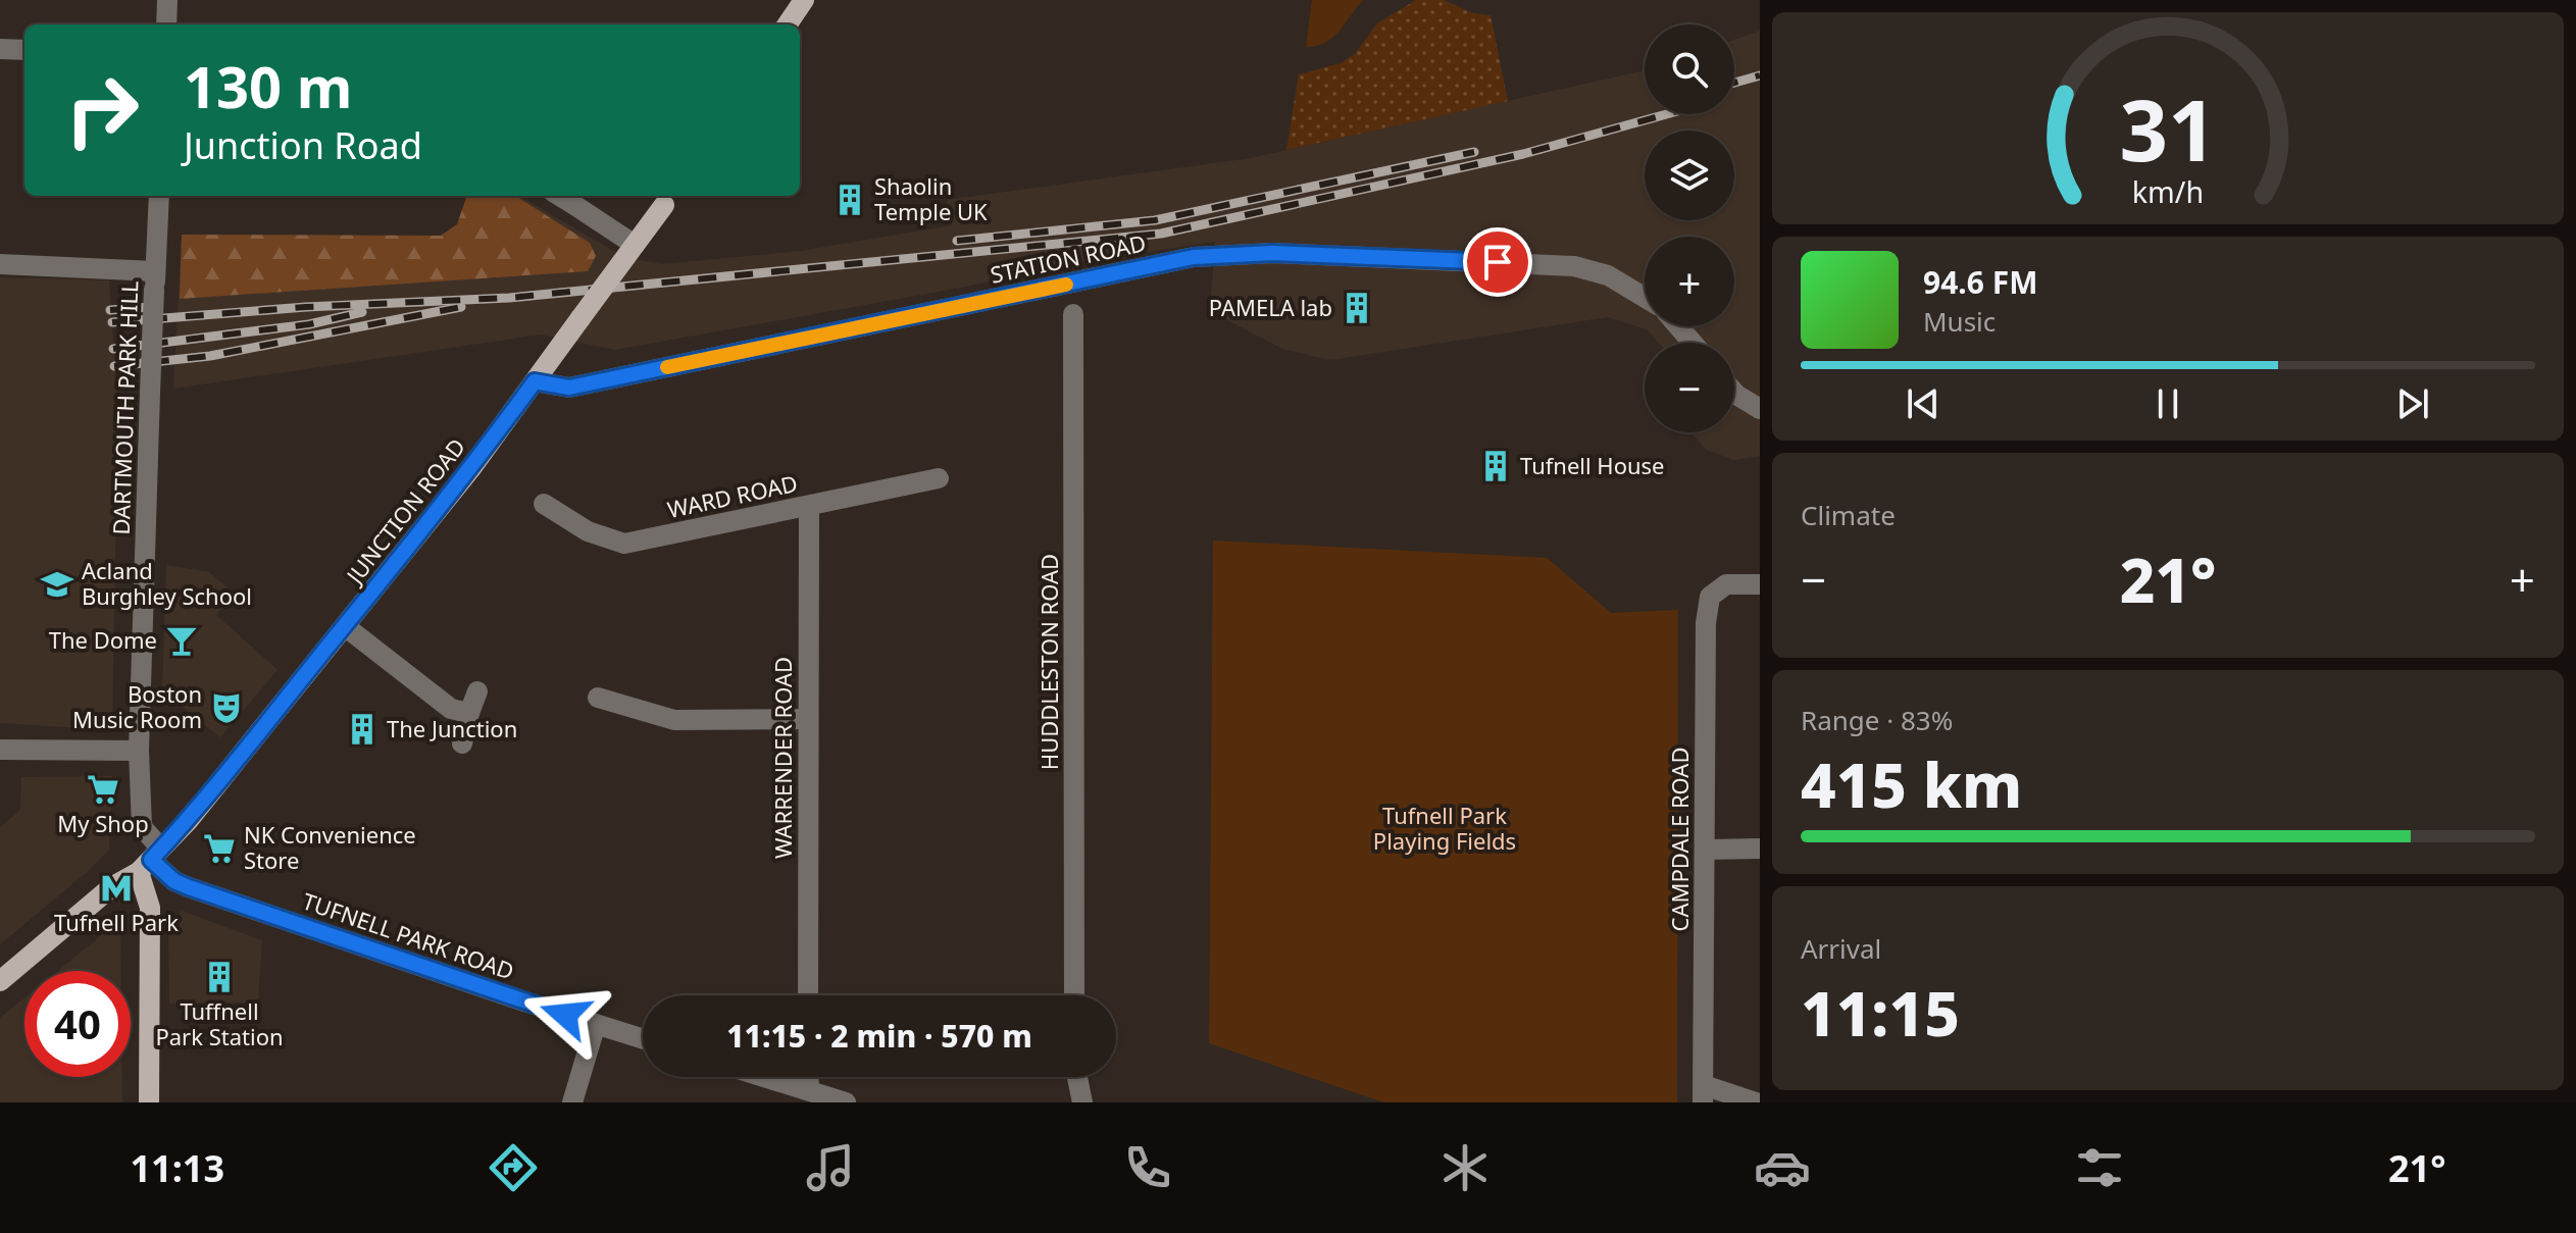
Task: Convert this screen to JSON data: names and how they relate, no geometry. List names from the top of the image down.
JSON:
{
  "streets": {
    "main road": ["JUNCTION ROAD"],
    "street": [
      "STATION ROAD",
      "DARTMOUTH PARK HILL",
      "WARD ROAD",
      "HUDDLESTON ROAD",
      "WARRENDER ROAD",
      "CAMPDALE ROAD",
      "TUFNELL PARK ROAD"
    ]
  },
  "crossings": [
    ["STATION ROAD", "JUNCTION ROAD"],
    ["DARTMOUTH PARK HILL", "JUNCTION ROAD"],
    ["DARTMOUTH PARK HILL", "TUFNELL PARK ROAD"],
    ["WARD ROAD", "WARRENDER ROAD"],
    ["JUNCTION ROAD", "TUFNELL PARK ROAD"]
  ],
  "parks": ["Tufnell Park Playing Fields"],
  "places": {
    "building": [
      "Shaolin Temple UK",
      "PAMELA lab",
      "Tufnell House",
      "The Junction",
      "Tuffnell Park Station"
    ],
    "school or university": ["Acland Burghley School"],
    "bar": ["The Dome"],
    "theatre": ["Boston Music Room"],
    "supermarket": ["My Shop", "NK Convenience Store"],
    "metro station": ["Tufnell Park"]
  },
  "page": {
    "map_buttons": ["+", "−"],
    "turn": ["130 m", "Junction Road"],
    "song": ["94.6 FM", "Music"],
    "tile": [
      "Climate",
      ["Range · 83%", "415 km"],
      ["Arrival", "11:15"]
    ],
    "heat": ["−", "21°", "+"],
    "limit": "40",
    "trip": "11:15 · 2 min · 570 m",
    "tabs": ["11:13", "21°"],
    "gauge": ["31", "km/h"]
  }
}
